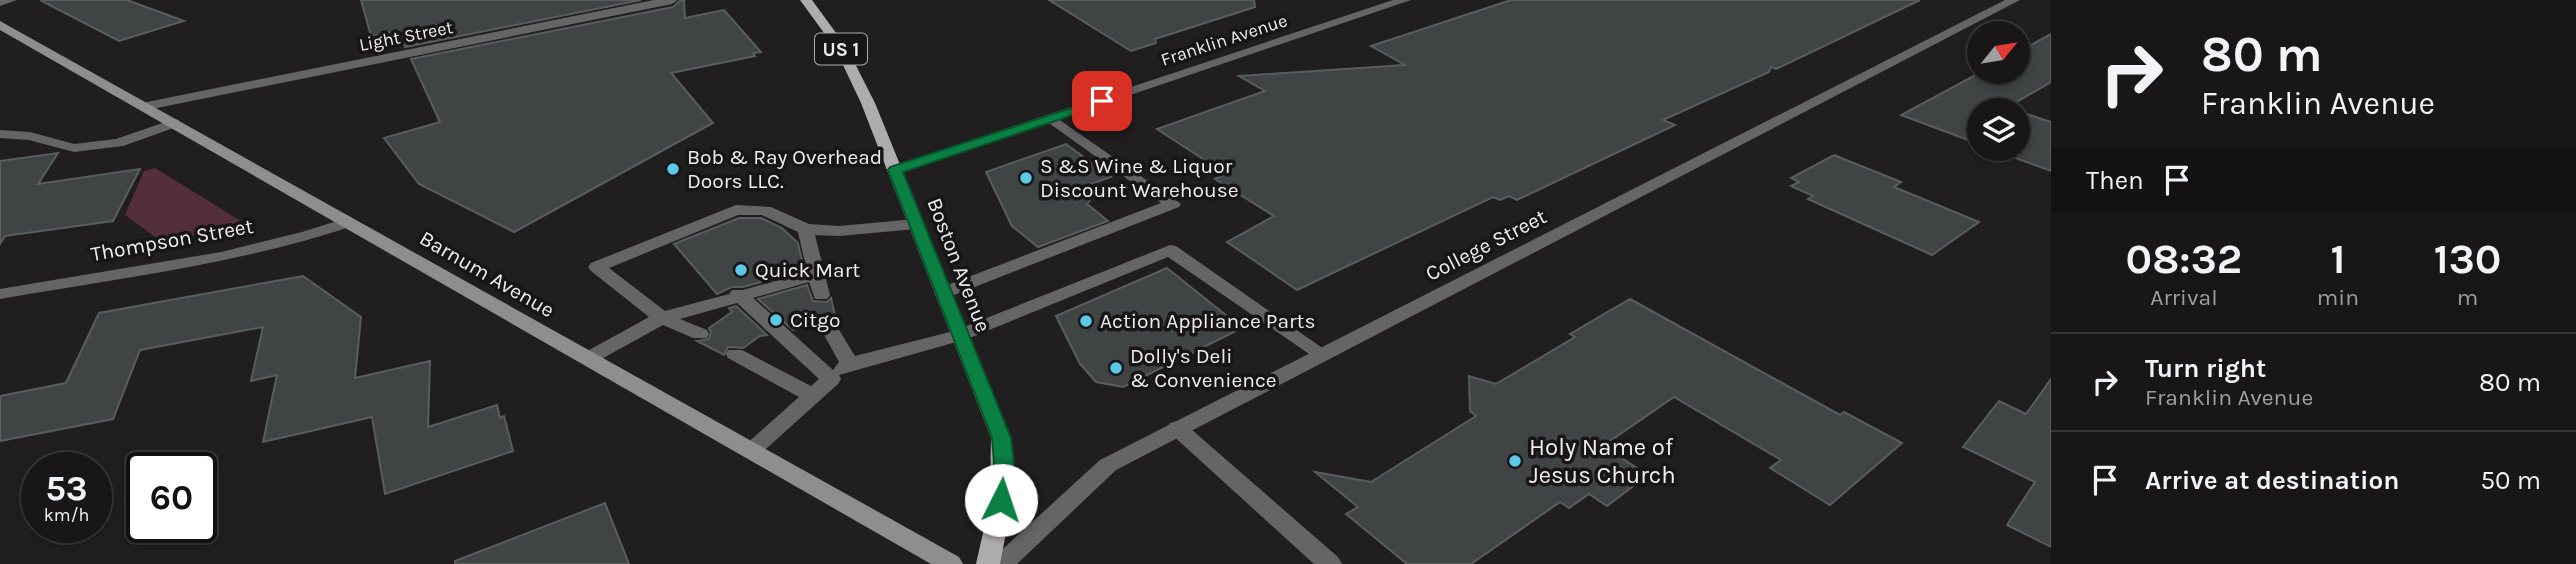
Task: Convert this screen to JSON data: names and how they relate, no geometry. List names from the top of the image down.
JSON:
{
  "streets": {
    "main road": ["US 1", "Boston Avenue", "Barnum Avenue"],
    "street": [
      "Light Street",
      "Franklin Avenue",
      "Thompson Street",
      "College Street"
    ]
  },
  "crossings": [
    ["Light Street", "Barnum Avenue"],
    ["Franklin Avenue", "Boston Avenue"],
    ["Thompson Street", "Barnum Avenue"]
  ],
  "places": [
    "Bob & Ray Overhead Doors LLC.",
    "S &S Wine & Liquor Discount Warehouse",
    "Quick Mart",
    "Citgo",
    "Action Appliance Parts",
    "Dolly's Deli & Convenience",
    "Holy Name of Jesus Church"
  ],
  "north": "top right",
  "page": {
    "turn": ["80 m", "Franklin Avenue"],
    "then": "Then",
    "eta": [
      "08:32",
      "Arrival",
      "1",
      "min",
      "130",
      "m"
    ],
    "list": [
      {
        "name": "Turn right",
        "note": "Franklin Avenue",
        "value": "80 m"
      },
      {
        "name": "Arrive at destination",
        "value": "50 m"
      }
    ],
    "speed": "53 km/h",
    "limit": "60"
  }
}
